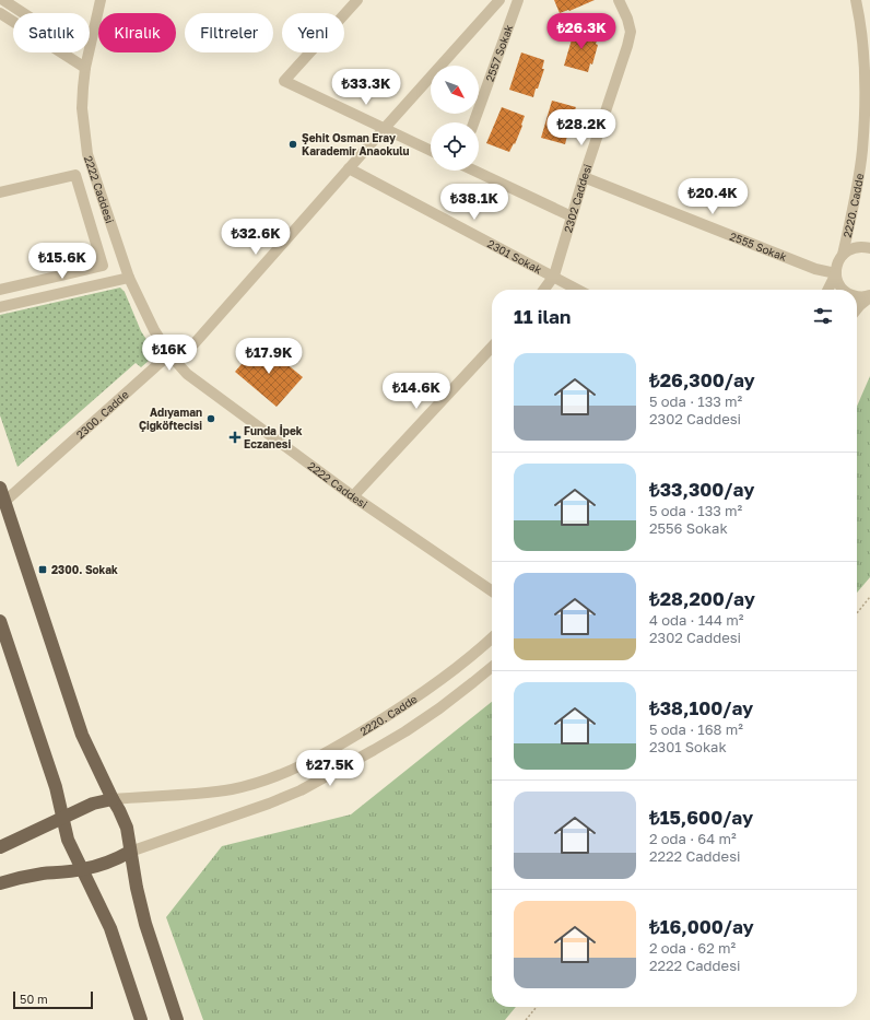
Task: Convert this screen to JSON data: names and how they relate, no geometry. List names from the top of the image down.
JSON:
{
  "streets": {
    "street": [
      "2557 Sokak",
      "2222 Caddesi",
      "2302 Caddesi",
      "2220. Cadde",
      "2555 Sokak",
      "2301 Sokak",
      "2300. Cadde"
    ]
  },
  "crossings": [
    ["2222 Caddesi", "2300. Cadde"],
    ["2302 Caddesi", "2555 Sokak"],
    ["2302 Caddesi", "2301 Sokak"],
    ["2220. Cadde", "2555 Sokak"],
    ["2301 Sokak", "2300. Cadde"]
  ],
  "places": {
    "other": ["Şehit Osman Eray Karademir Anaokulu", "Adıyaman Çiğköftecisi"],
    "health": ["Funda İpek Eczanesi"],
    "transit": ["2300. Sokak"]
  },
  "scale_bar": "50 m",
  "north": "bottom right",
  "page": {
    "price": [
      "₺26.3K",
      "₺33.3K",
      "₺28.2K",
      "₺20.4K",
      "₺38.1K",
      "₺32.6K",
      "₺15.6K",
      "₺16K",
      "₺17.9K",
      "₺14.6K",
      "₺27.5K"
    ],
    "chip": [
      "Satılık",
      "Kiralık",
      "Filtreler",
      "Yeni"
    ],
    "heading": "11 ilan",
    "list": [
      {
        "name": "₺26,300/ay",
        "note": "5 oda · 133 m² · 2302 Caddesi"
      },
      {
        "name": "₺33,300/ay",
        "note": "5 oda · 133 m² · 2556 Sokak"
      },
      {
        "name": "₺28,200/ay",
        "note": "4 oda · 144 m² · 2302 Caddesi"
      },
      {
        "name": "₺38,100/ay",
        "note": "5 oda · 168 m² · 2301 Sokak"
      },
      {
        "name": "₺15,600/ay",
        "note": "2 oda · 64 m² · 2222 Caddesi"
      },
      {
        "name": "₺16,000/ay",
        "note": "2 oda · 62 m² · 2222 Caddesi"
      }
    ],
    "scale": "50 m"
  }
}
